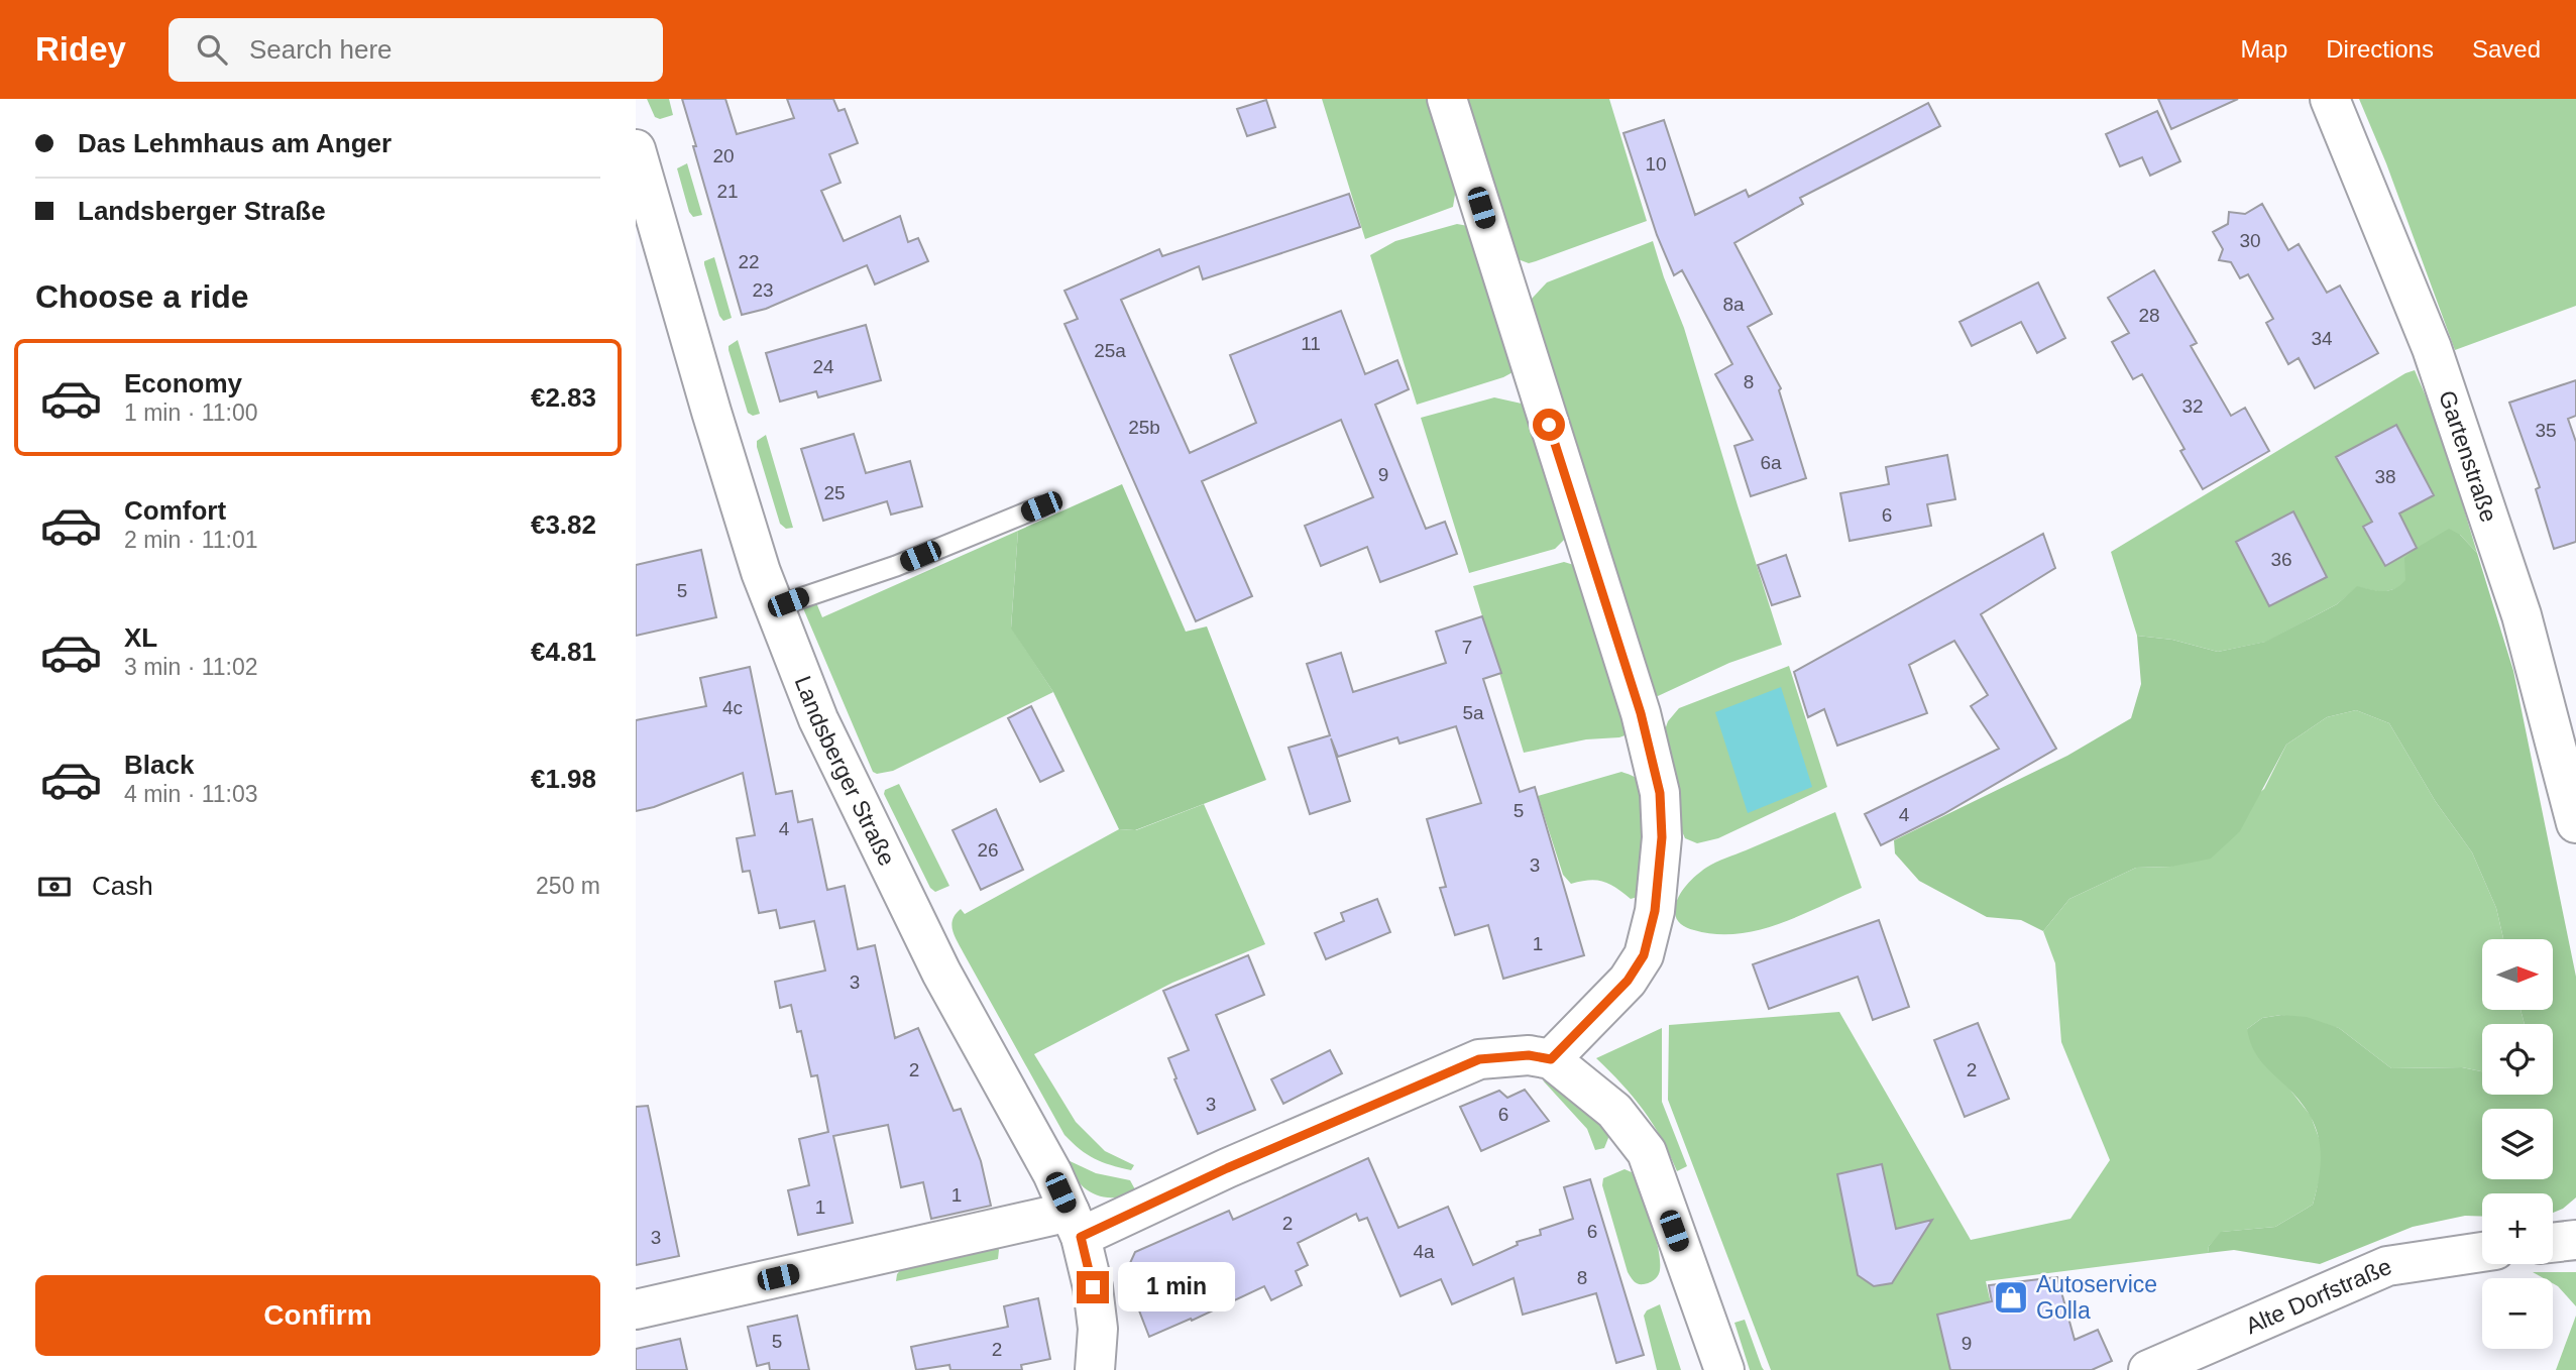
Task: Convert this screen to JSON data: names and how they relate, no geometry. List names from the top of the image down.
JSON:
{
  "streets": {
    "street": ["Gartenstraße", "Landsberger Straße", "Alte Dorfstraße"]
  },
  "places": {
    "shop": ["Autoservice Golla"]
  },
  "house_numbers": [
    "20",
    "10",
    "21",
    "30",
    "22",
    "23",
    "8a",
    "28",
    "34",
    "11",
    "25a",
    "24",
    "8",
    "32",
    "25b",
    "35",
    "6a",
    "9",
    "38",
    "25",
    "6",
    "36",
    "5",
    "7",
    "4c",
    "5a",
    "5",
    "4",
    "4",
    "26",
    "3",
    "1",
    "3",
    "2",
    "2",
    "3",
    "6",
    "1",
    "1",
    "2",
    "6",
    "3",
    "4a",
    "8",
    "5",
    "9",
    "2"
  ],
  "north": "right",
  "page": {
    "header": "Ridey",
    "search": "Search here",
    "nav": ["Map", "Directions", "Saved"],
    "banner": ["Das Lehmhaus am Anger", "Landsberger Straße"],
    "heading": "Choose a ride",
    "list": [
      {
        "name": "Economy",
        "note": "1 min · 11:00",
        "value": "€2.83"
      },
      {
        "name": "Comfort",
        "note": "2 min · 11:01",
        "value": "€3.82"
      },
      {
        "name": "XL",
        "note": "3 min · 11:02",
        "value": "€4.81"
      },
      {
        "name": "Black",
        "note": "4 min · 11:03",
        "value": "€1.98"
      }
    ],
    "pay": ["Cash", "250 m"],
    "map_buttons": ["+", "−"],
    "buttons": "Confirm",
    "bubble": "1 min"
  }
}
